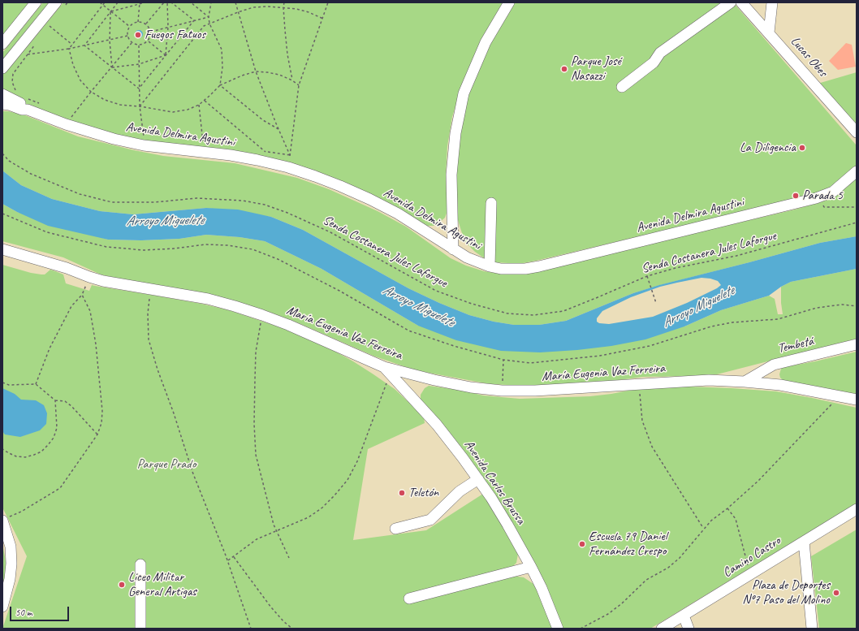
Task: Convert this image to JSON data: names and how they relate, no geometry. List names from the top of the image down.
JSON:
{
  "streets": {
    "street": [
      "Lucas Obes",
      "Avenida Delmira Agustini",
      "María Eugenia Vaz Ferreira",
      "Tembetá",
      "Avenida Carlos Brussa",
      "Camino Castro"
    ],
    "path": ["Senda Costanera Jules Laforgue"]
  },
  "crossings": [
    ["María Eugenia Vaz Ferreira", "Tembetá"],
    ["María Eugenia Vaz Ferreira", "Avenida Carlos Brussa"]
  ],
  "water": ["Arroyo Miguelete"],
  "parks": ["Parque Prado"],
  "places": [
    "Fuegos Fatuos",
    "Parque José Nasazzi",
    "La Diligencia",
    "Parada 5",
    "Teletón",
    "Escuela 79 Daniel Fernández Crespo",
    "Liceo Militar General Artigas",
    "Plaza de Deportes Nº7 Paso del Molino"
  ],
  "scale_bar": "50 m"
}
